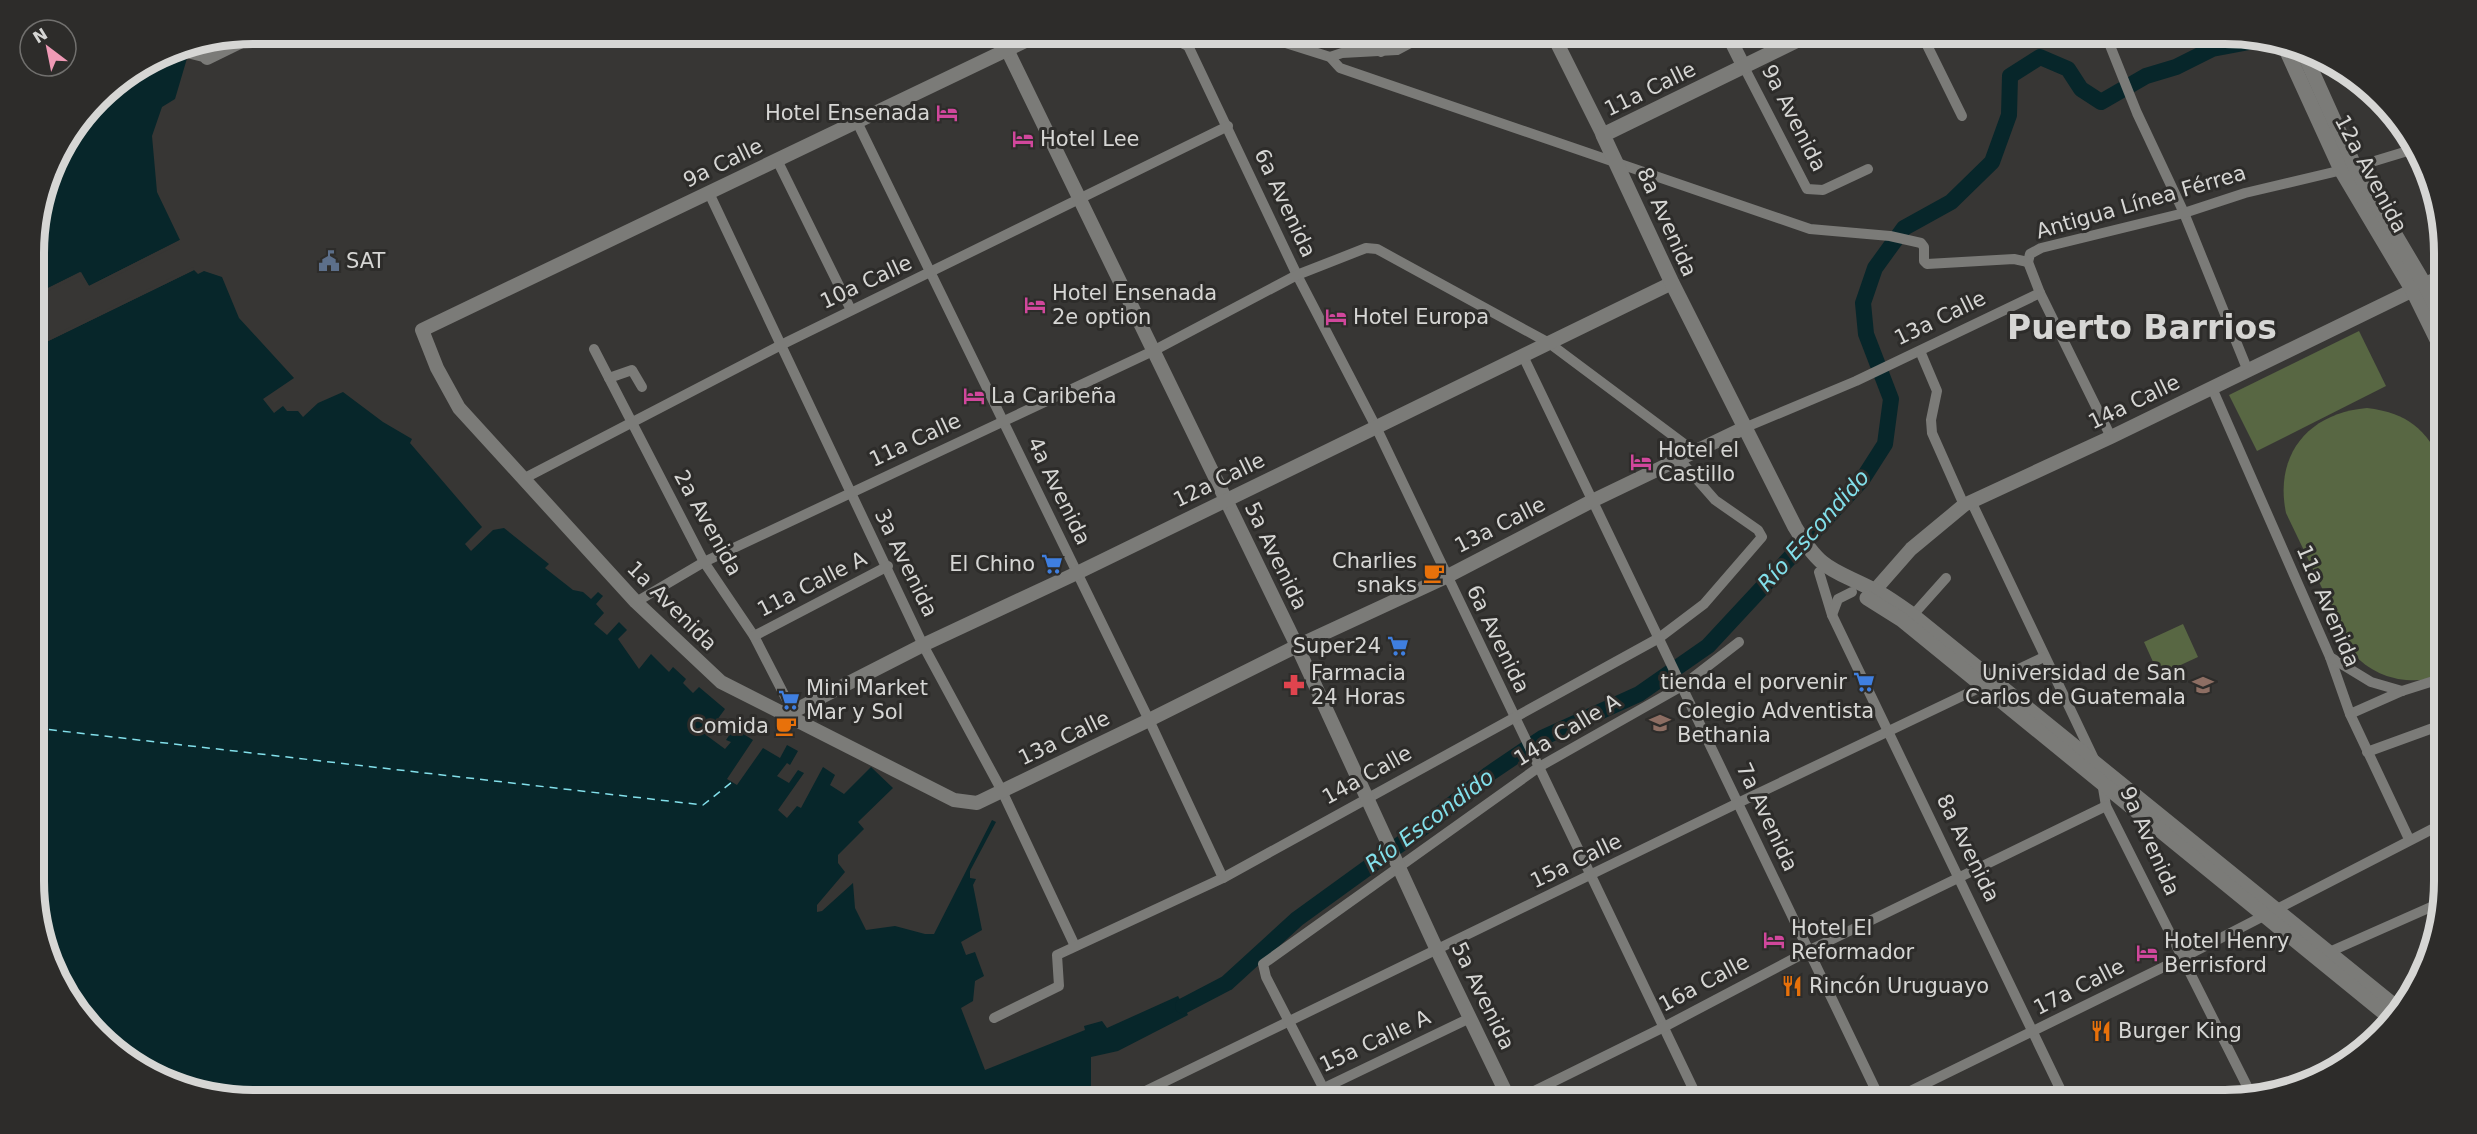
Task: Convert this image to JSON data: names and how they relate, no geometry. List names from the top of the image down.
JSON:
{
  "streets": {
    "main road": ["11a Calle", "12a Avenida", "8a Avenida"],
    "street": [
      "9a Avenida",
      "9a Calle",
      "Antigua Línea Férrea",
      "6a Avenida",
      "10a Calle",
      "13a Calle",
      "14a Calle",
      "12a Calle",
      "4a Avenida",
      "2a Avenida",
      "5a Avenida",
      "3a Avenida",
      "11a Calle A",
      "1a Avenida",
      "11a Avenida",
      "14a Calle A",
      "7a Avenida",
      "15a Calle",
      "16a Calle",
      "17a Calle",
      "15a Calle A"
    ]
  },
  "crossings": [
    ["11a Calle", "9a Avenida"],
    ["11a Calle", "6a Avenida"],
    ["11a Calle", "8a Avenida"],
    ["11a Calle", "12a Calle"],
    ["11a Calle", "4a Avenida"],
    ["11a Calle", "2a Avenida"],
    ["11a Calle", "5a Avenida"],
    ["11a Calle", "3a Avenida"],
    ["11a Calle", "1a Avenida"],
    ["9a Avenida", "13a Calle"],
    ["9a Avenida", "14a Calle"],
    ["9a Avenida", "15a Calle"],
    ["9a Avenida", "16a Calle"],
    ["9a Avenida", "17a Calle"],
    ["9a Calle", "4a Avenida"],
    ["9a Calle", "5a Avenida"],
    ["9a Calle", "3a Avenida"],
    ["9a Calle", "1a Avenida"],
    ["12a Avenida", "Antigua Línea Férrea"],
    ["12a Avenida", "14a Calle"],
    ["Antigua Línea Férrea", "8a Avenida"],
    ["6a Avenida", "10a Calle"],
    ["6a Avenida", "13a Calle"],
    ["6a Avenida", "14a Calle"],
    ["6a Avenida", "12a Calle"],
    ["6a Avenida", "14a Calle A"],
    ["6a Avenida", "15a Calle"],
    ["6a Avenida", "16a Calle"],
    ["8a Avenida", "13a Calle"],
    ["8a Avenida", "14a Calle"],
    ["8a Avenida", "12a Calle"],
    ["8a Avenida", "15a Calle"],
    ["8a Avenida", "16a Calle"],
    ["8a Avenida", "17a Calle"],
    ["10a Calle", "4a Avenida"],
    ["10a Calle", "2a Avenida"],
    ["10a Calle", "5a Avenida"],
    ["10a Calle", "3a Avenida"],
    ["10a Calle", "1a Avenida"],
    ["13a Calle", "14a Calle"],
    ["13a Calle", "4a Avenida"],
    ["13a Calle", "5a Avenida"],
    ["13a Calle", "3a Avenida"],
    ["13a Calle", "1a Avenida"],
    ["13a Calle", "7a Avenida"],
    ["14a Calle", "4a Avenida"],
    ["14a Calle", "5a Avenida"],
    ["14a Calle", "3a Avenida"],
    ["14a Calle", "11a Avenida"],
    ["14a Calle", "7a Avenida"],
    ["12a Calle", "4a Avenida"],
    ["12a Calle", "2a Avenida"],
    ["12a Calle", "5a Avenida"],
    ["12a Calle", "3a Avenida"],
    ["12a Calle", "1a Avenida"],
    ["12a Calle", "7a Avenida"],
    ["2a Avenida", "11a Calle A"],
    ["2a Avenida", "1a Avenida"],
    ["5a Avenida", "14a Calle A"],
    ["5a Avenida", "15a Calle"],
    ["5a Avenida", "15a Calle A"],
    ["3a Avenida", "11a Calle A"],
    ["11a Avenida", "17a Calle"],
    ["14a Calle A", "7a Avenida"],
    ["14a Calle A", "15a Calle"],
    ["7a Avenida", "15a Calle"],
    ["7a Avenida", "16a Calle"]
  ],
  "districts": ["Puerto Barrios"],
  "water": ["Río Escondido"],
  "places": {
    "hotel": [
      "Hotel Ensenada",
      "Hotel Lee",
      "Hotel Ensenada 2e option",
      "Hotel Europa",
      "La Caribeña",
      "Hotel el Castillo",
      "Hotel El Reformador",
      "Hotel Henry Berrisford"
    ],
    "public building": ["SAT"],
    "supermarket": [
      "El Chino",
      "Super24",
      "tienda el porvenir",
      "Mini Market Mar y Sol"
    ],
    "cafe": ["Charlies snaks", "Comida"],
    "pharmacy": ["Farmacia 24 Horas"],
    "school or university": ["Universidad de San Carlos de Guatemala", "Colegio Adventista Bethania"],
    "restaurant": ["Rincón Uruguayo", "Burger King"]
  },
  "north": "top left"
}
